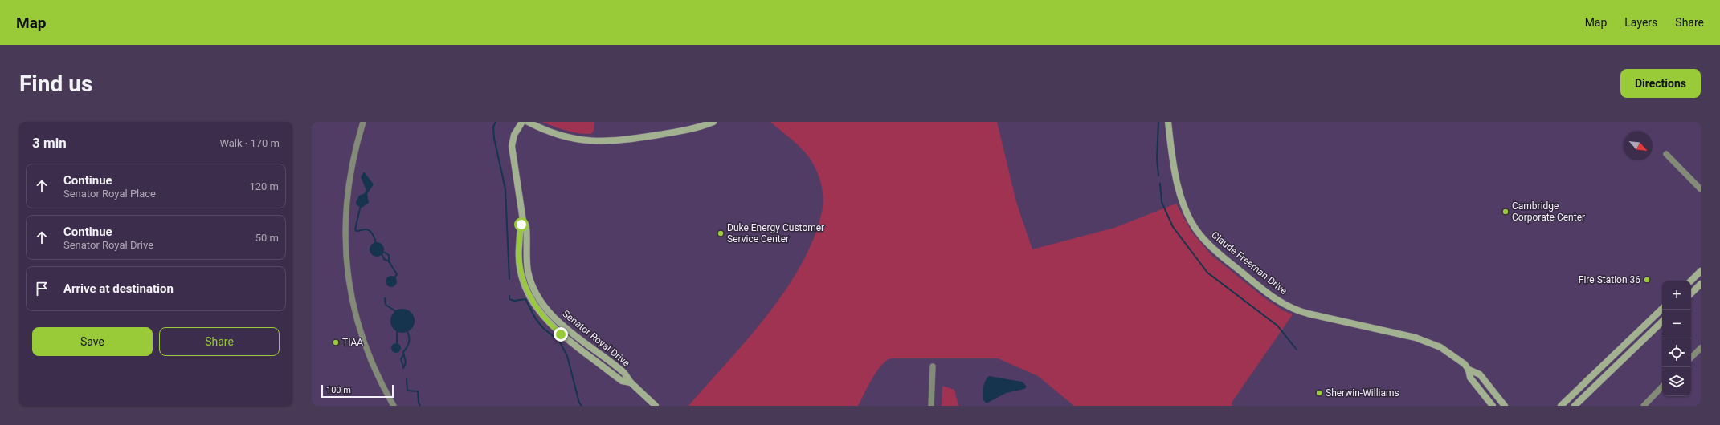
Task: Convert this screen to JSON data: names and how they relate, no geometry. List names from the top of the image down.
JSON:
{
  "streets": {
    "street": ["Claude Freeman Drive", "Senator Royal Drive"]
  },
  "places": [
    "Cambridge Corporate Center",
    "Duke Energy Customer Service Center",
    "Fire Station 36",
    "TIAA",
    "Sherwin-Williams"
  ],
  "scale_bar": "100 m",
  "north": "bottom right",
  "page": {
    "header": "Map",
    "nav": ["Map", "Layers", "Share"],
    "buttons": [
      "Directions",
      ["Save", "Share"]
    ],
    "title": "Find us",
    "heading": ["3 min", "Walk · 170 m"],
    "list": [
      ["Continue", "Senator Royal Place", "120 m"],
      ["Continue", "Senator Royal Drive", "50 m"],
      "Arrive at destination"
    ],
    "map_buttons": ["+", "−"],
    "scale": "100 m"
  }
}
